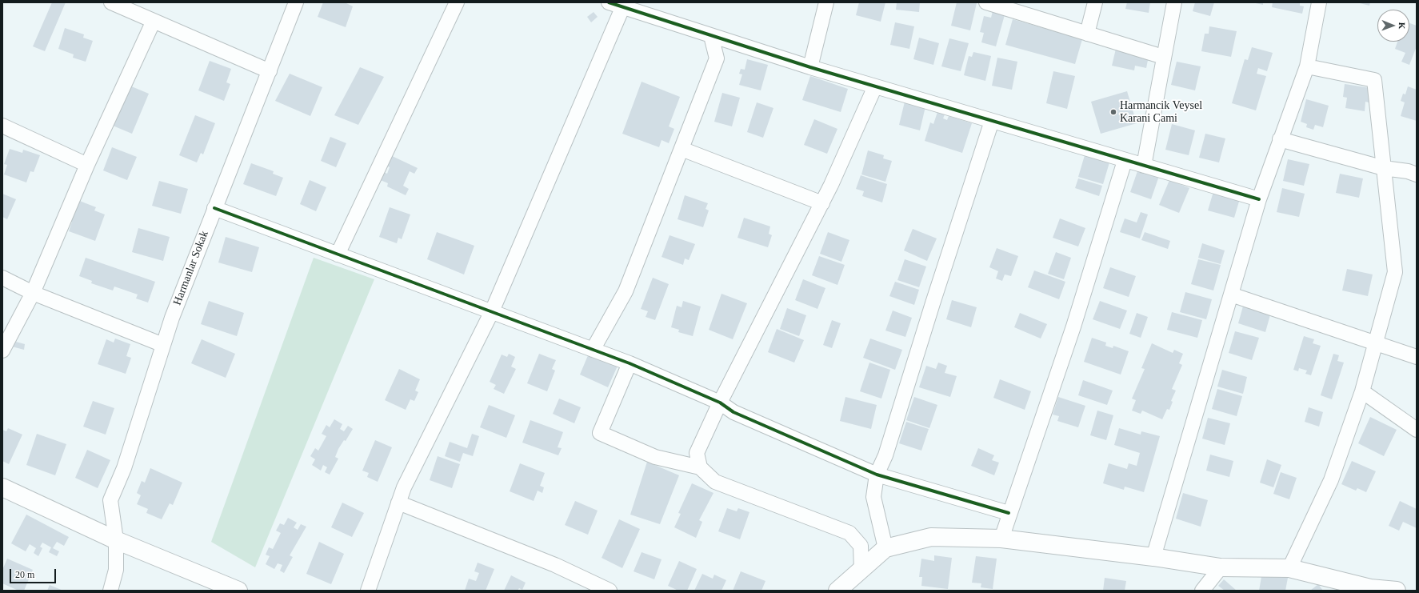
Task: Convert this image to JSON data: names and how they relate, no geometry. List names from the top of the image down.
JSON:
{
  "streets": {
    "street": ["Harmanlar Sokak"]
  },
  "places": ["Harmancik Veysel Karani Cami"],
  "scale_bar": "20 m",
  "north": "right"
}
